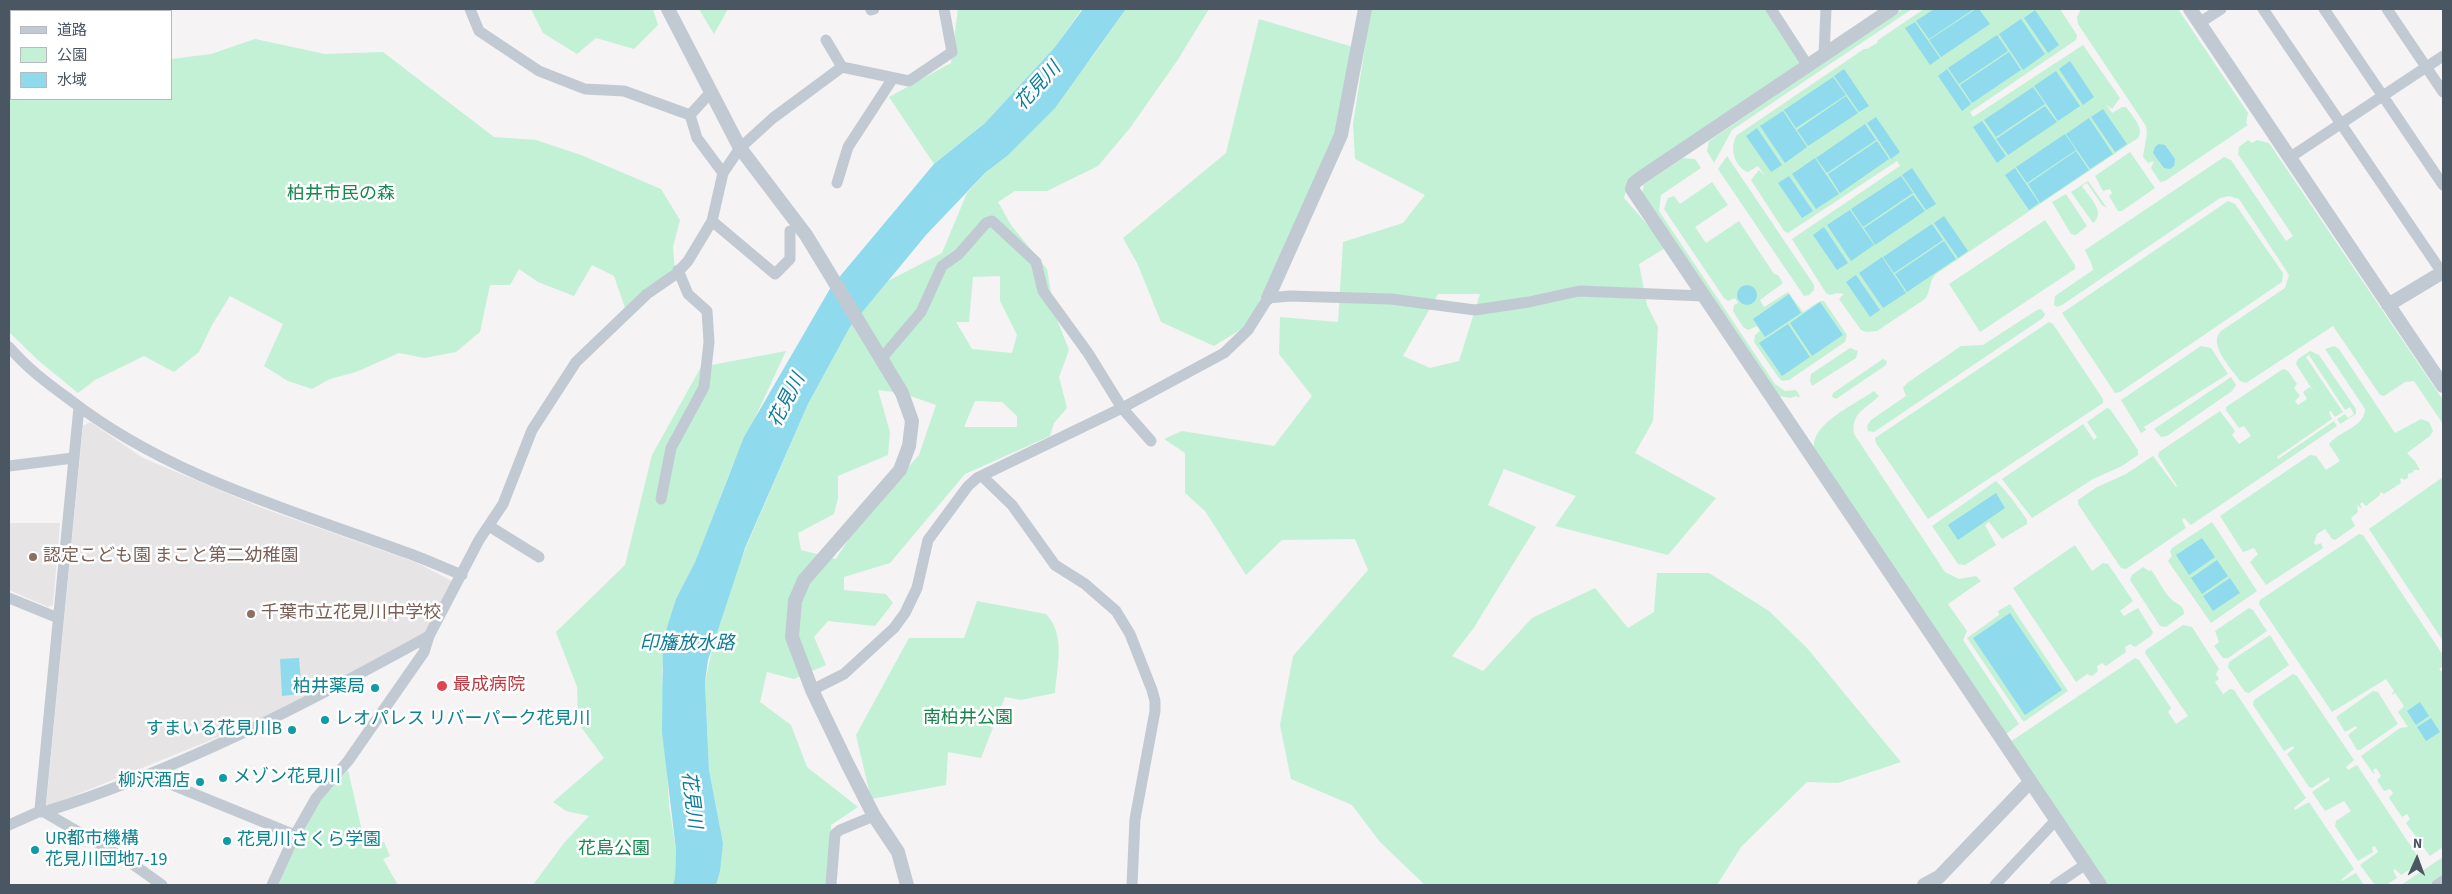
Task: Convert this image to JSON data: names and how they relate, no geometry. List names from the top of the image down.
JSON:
{
  "water": ["花見川", "印旛放水路"],
  "parks": ["柏井市民の森", "南柏井公園", "花島公園"],
  "places": [
    "認定こども園 まこと第二幼稚園",
    "千葉市立花見川中学校",
    "最成病院",
    "柏井薬局",
    "レオパレス リバーパーク花見川",
    "すまいる花見川B",
    "メゾン花見川",
    "柳沢酒店",
    "花見川さくら学園",
    "UR都市機構 花見川団地7-19"
  ],
  "legend": ["道路", "公園", "水域"],
  "north": "top"
}
